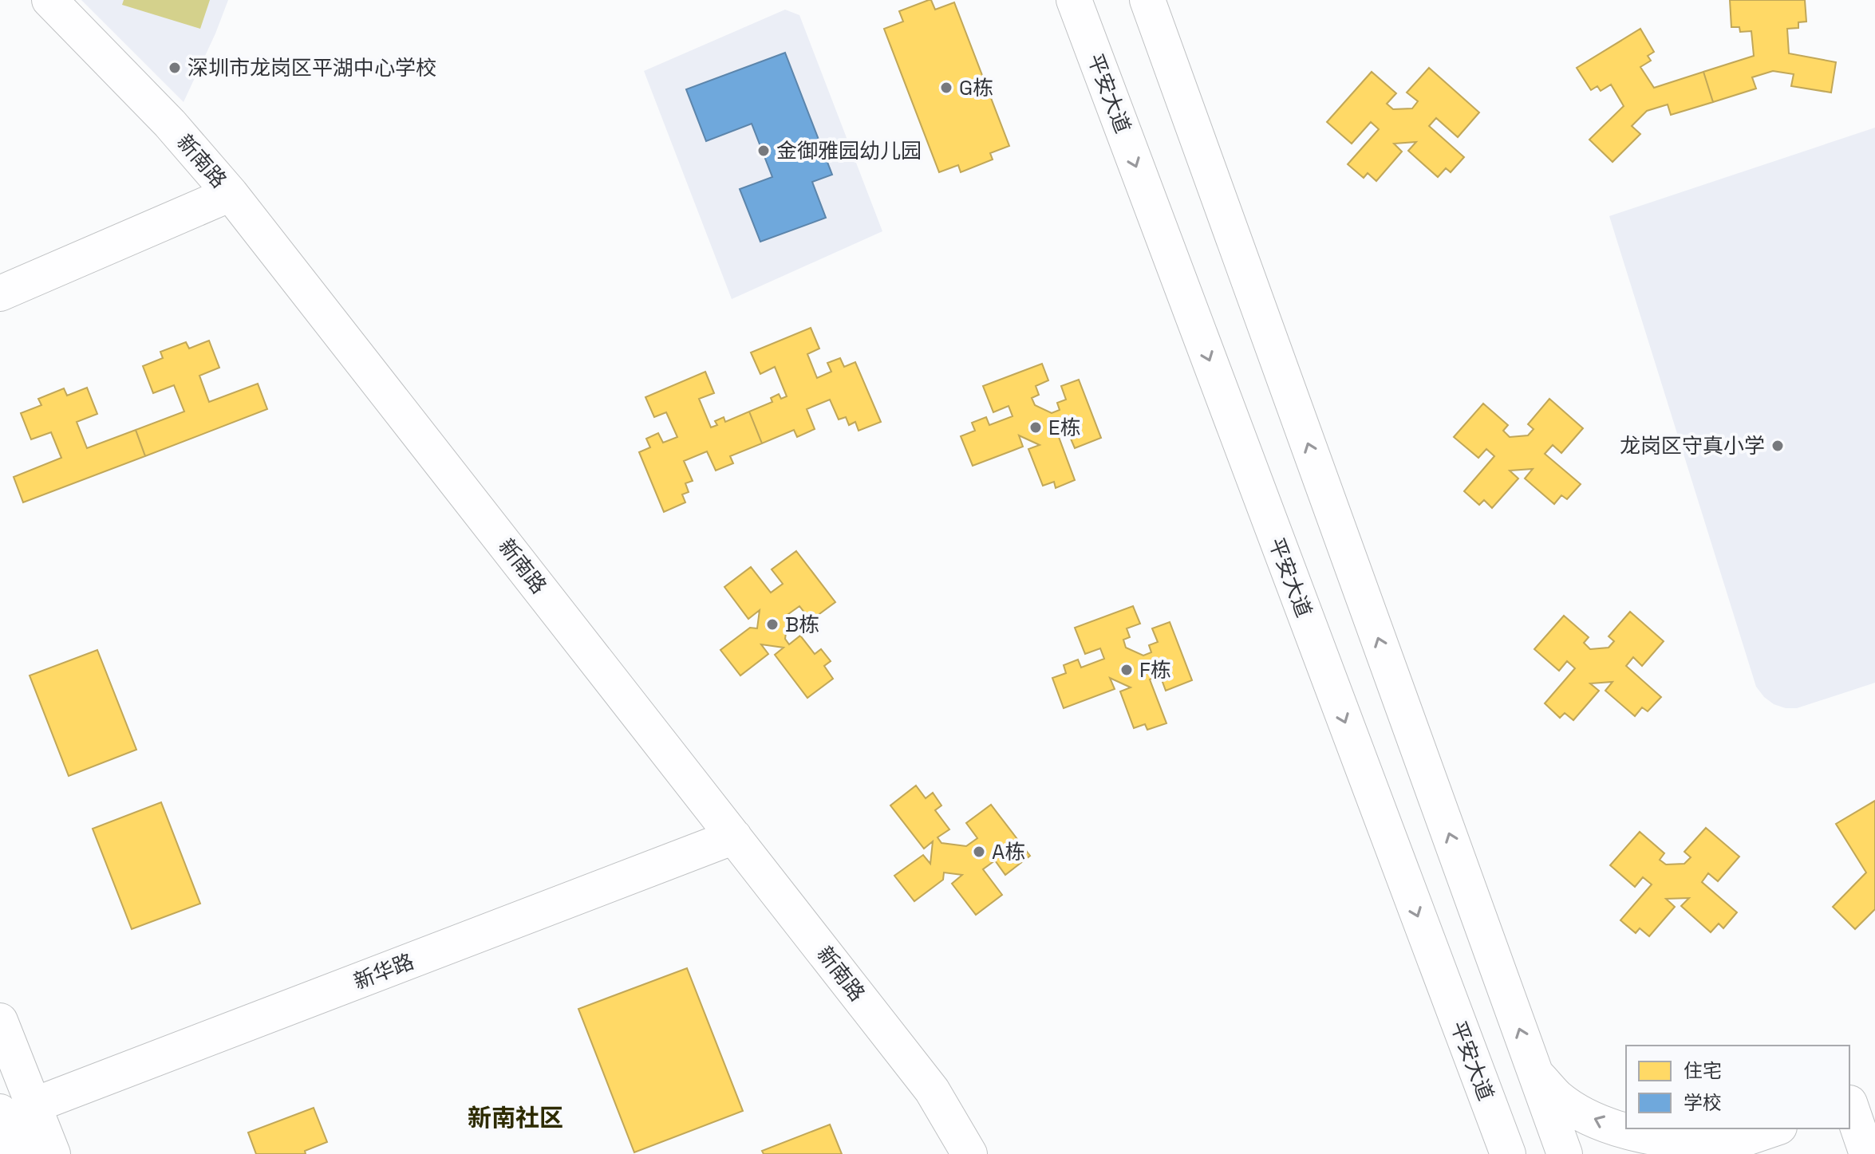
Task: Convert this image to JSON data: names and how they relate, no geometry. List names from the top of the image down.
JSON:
{
  "streets": {
    "street": ["平安大道", "新南路", "新华路"]
  },
  "crossings": [
    ["新南路", "新华路"]
  ],
  "districts": ["新南社区"],
  "places": [
    "深圳市龙岗区平湖中心学校",
    "G栋",
    "金御雅园幼儿园",
    "E栋",
    "龙岗区守真小学",
    "B栋",
    "F栋",
    "A栋"
  ],
  "legend": ["住宅", "学校"]
}
